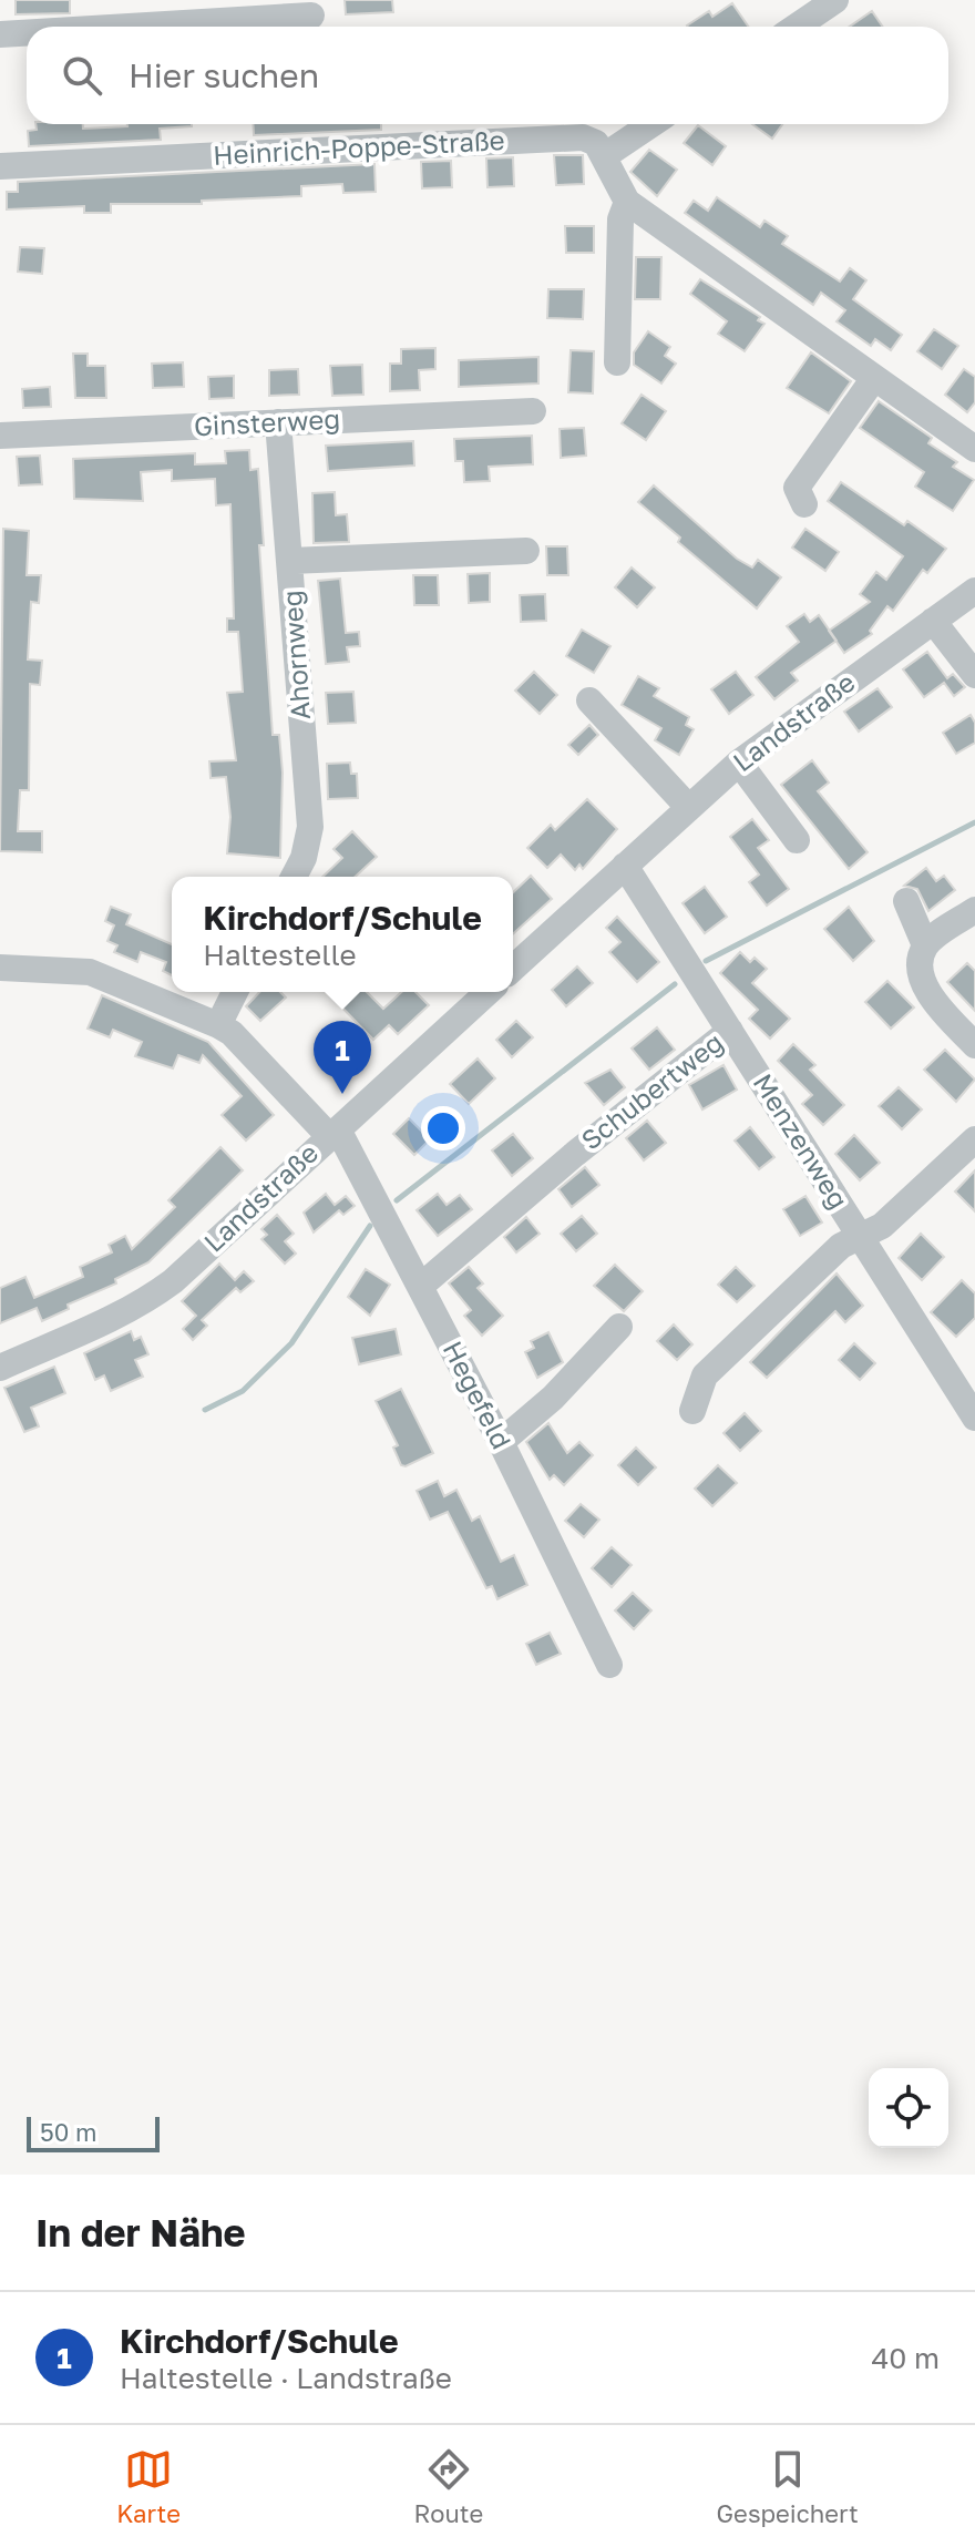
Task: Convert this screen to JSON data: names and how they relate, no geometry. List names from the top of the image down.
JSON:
{
  "streets": {
    "street": [
      "Heinrich-Poppe-Straße",
      "Ginsterweg",
      "Ahornweg",
      "Landstraße",
      "Schubertweg",
      "Menzenweg",
      "Hegefeld"
    ]
  },
  "crossings": [
    ["Ginsterweg", "Ahornweg"],
    ["Landstraße", "Menzenweg"],
    ["Landstraße", "Hegefeld"],
    ["Schubertweg", "Menzenweg"],
    ["Schubertweg", "Hegefeld"]
  ],
  "scale_bar": "50 m",
  "page": {
    "search": "Hier suchen",
    "popup": ["Kirchdorf/Schule", "Haltestelle"],
    "pins": "1",
    "scale": "50 m",
    "heading": "In der Nähe",
    "list": [
      {
        "mark": "1",
        "name": "Kirchdorf/Schule",
        "note": "Haltestelle · Landstraße",
        "value": "40 m"
      }
    ],
    "nav": ["Karte", "Route", "Gespeichert"]
  }
}
